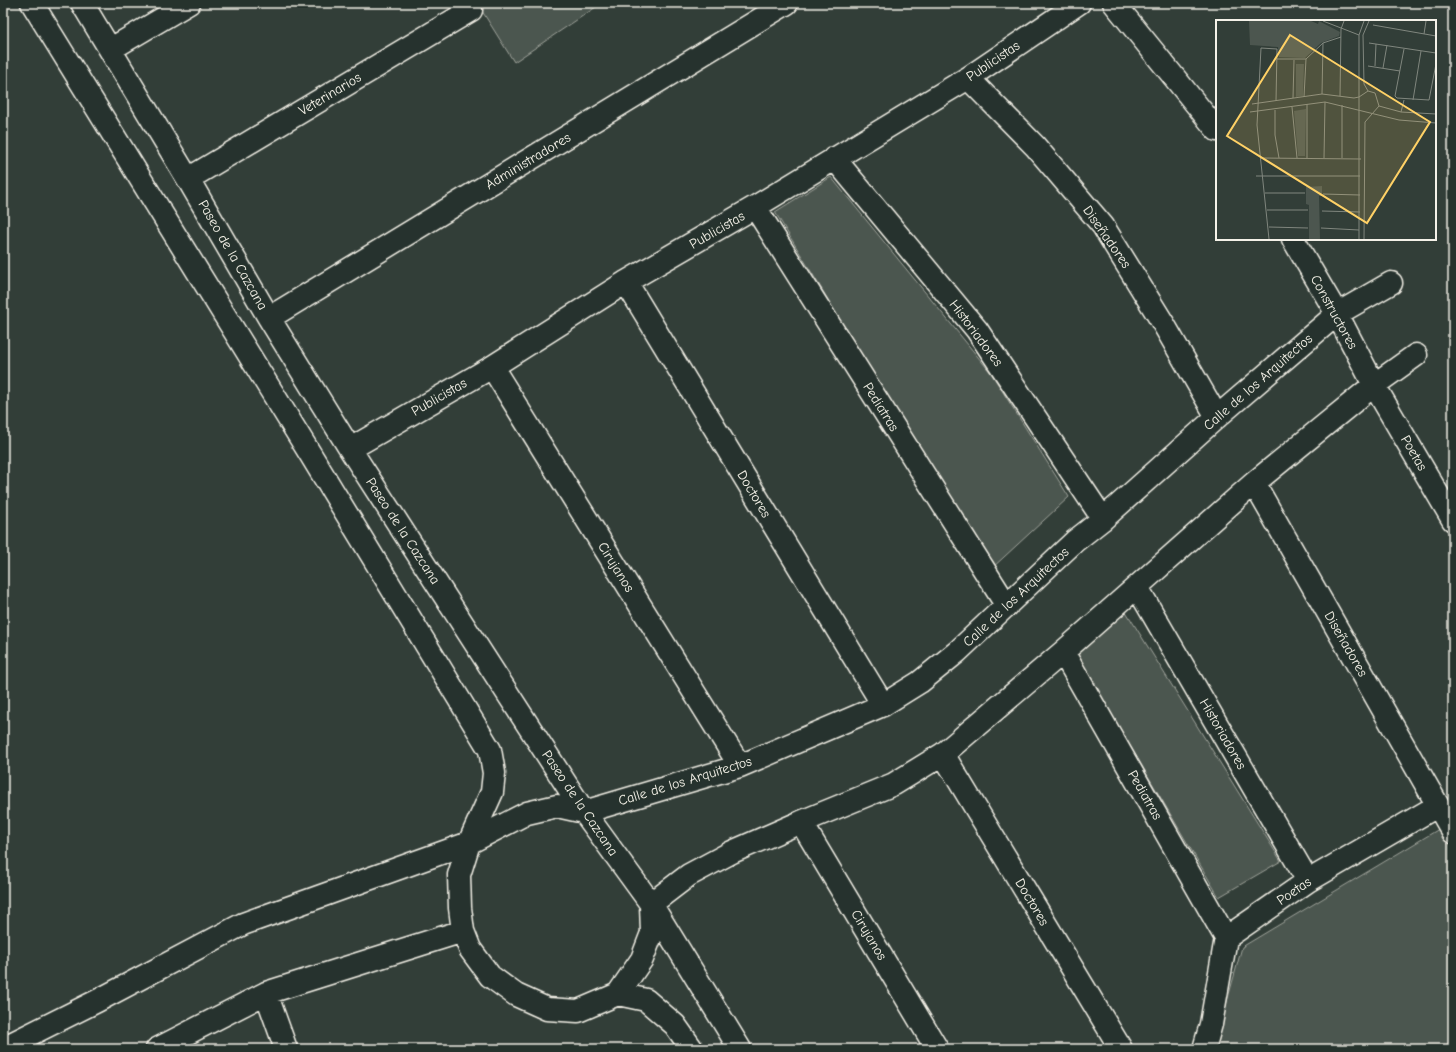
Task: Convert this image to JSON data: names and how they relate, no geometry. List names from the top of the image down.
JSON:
{
  "streets": {
    "street": [
      "Publicistas",
      "Veterinarios",
      "Administradores",
      "Diseñadores",
      "Paseo de la Cazcana",
      "Constructores",
      "Historiadores",
      "Calle de los Arquitectos",
      "Pediatras",
      "Poetas",
      "Doctores",
      "Cirujanos"
    ]
  },
  "crossings": [
    ["Publicistas", "Diseñadores"],
    ["Publicistas", "Paseo de la Cazcana"],
    ["Publicistas", "Historiadores"],
    ["Publicistas", "Pediatras"],
    ["Publicistas", "Doctores"],
    ["Publicistas", "Cirujanos"],
    ["Veterinarios", "Paseo de la Cazcana"],
    ["Administradores", "Paseo de la Cazcana"],
    ["Diseñadores", "Calle de los Arquitectos"],
    ["Diseñadores", "Poetas"],
    ["Paseo de la Cazcana", "Calle de los Arquitectos"],
    ["Constructores", "Calle de los Arquitectos"],
    ["Constructores", "Poetas"],
    ["Historiadores", "Calle de los Arquitectos"],
    ["Historiadores", "Poetas"],
    ["Calle de los Arquitectos", "Pediatras"],
    ["Calle de los Arquitectos", "Doctores"],
    ["Calle de los Arquitectos", "Cirujanos"],
    ["Pediatras", "Poetas"]
  ]
}
